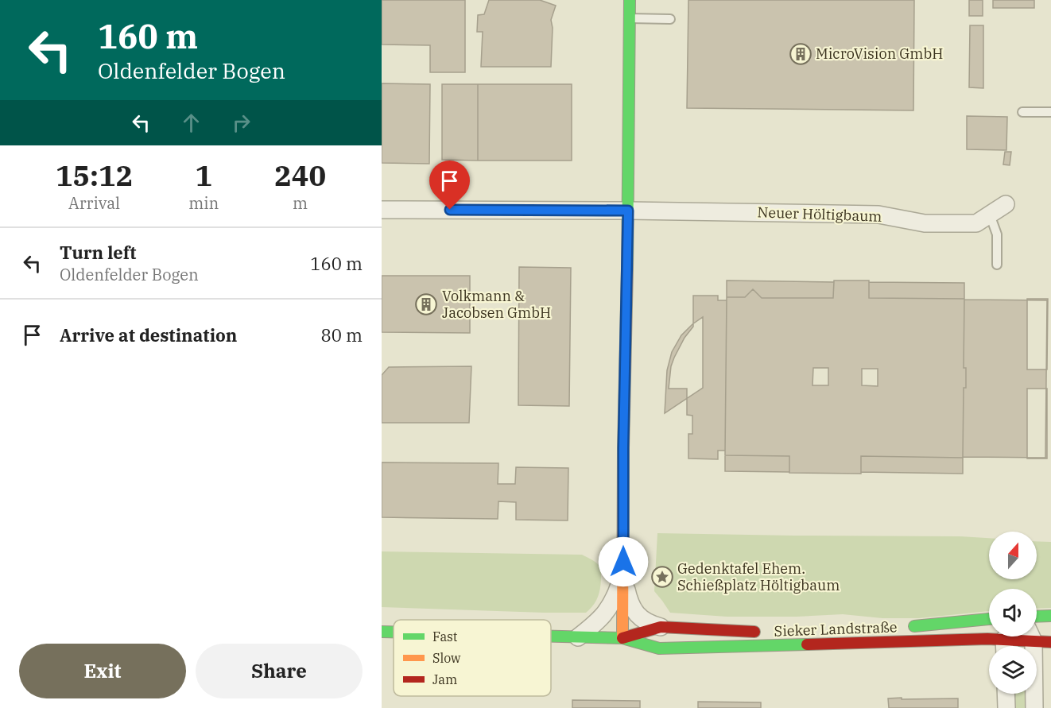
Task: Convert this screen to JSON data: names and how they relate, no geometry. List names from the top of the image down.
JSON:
{
  "streets": {
    "main road": ["Sieker Landstraße"],
    "street": ["Neuer Höltigbaum"]
  },
  "places": {
    "building": ["MicroVision GmbH", "Volkmann & Jacobsen GmbH"],
    "place": ["Gedenktafel Ehem. Schießplatz Höltigbaum"]
  },
  "legend": ["Fast", "Slow", "Jam"],
  "north": "top",
  "page": {
    "turn": ["160 m", "Oldenfelder Bogen"],
    "eta": [
      "15:12",
      "Arrival",
      "1",
      "min",
      "240",
      "m"
    ],
    "list": [
      {
        "name": "Turn left",
        "note": "Oldenfelder Bogen",
        "value": "160 m"
      },
      {
        "name": "Arrive at destination",
        "value": "80 m"
      }
    ],
    "buttons": ["Exit", "Share"]
  }
}
